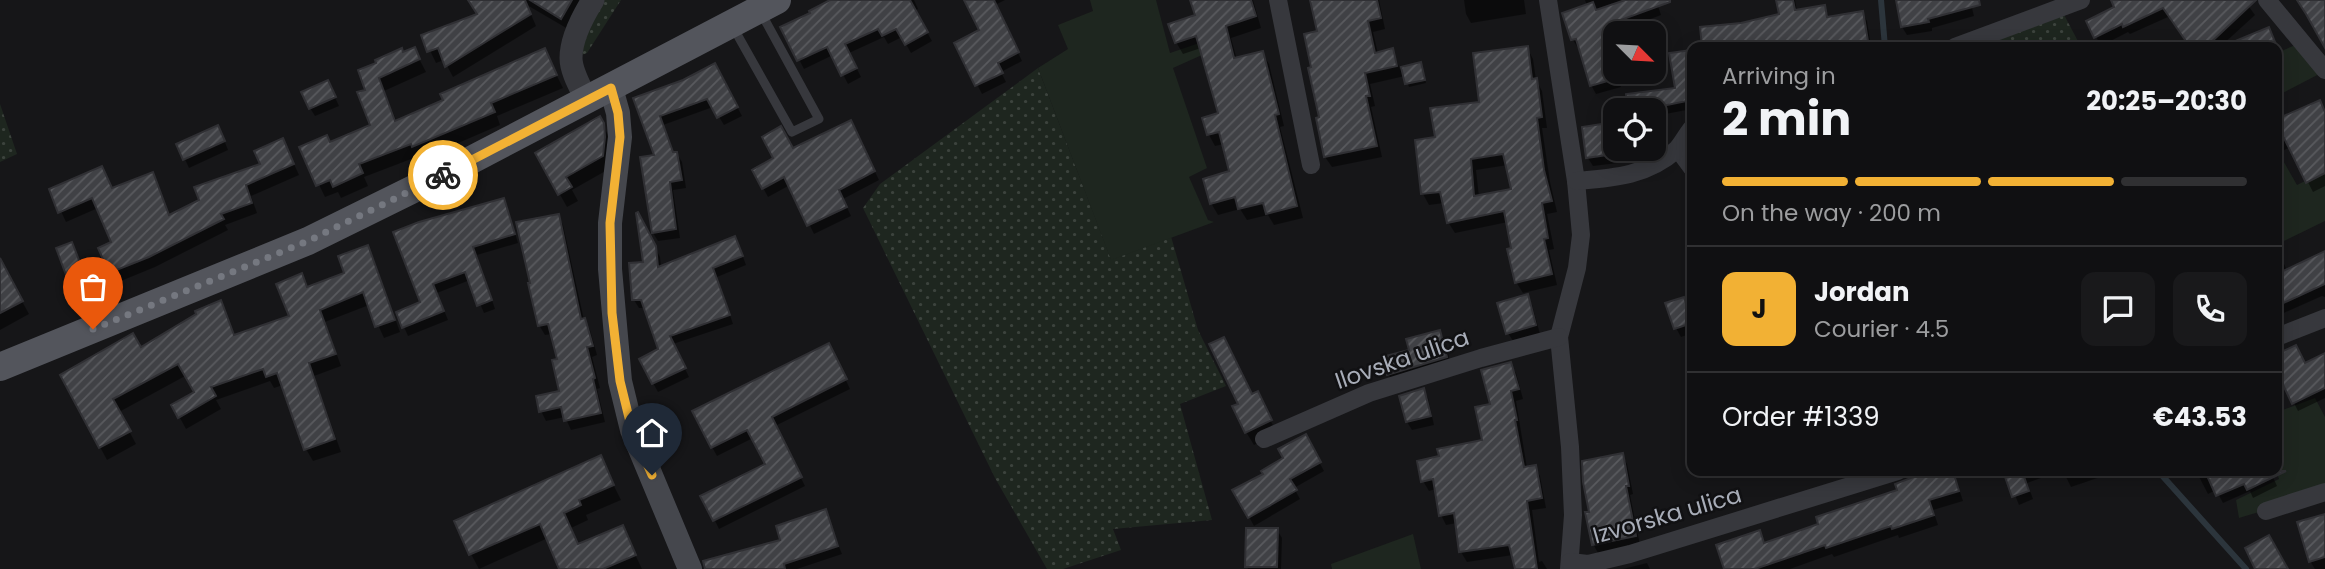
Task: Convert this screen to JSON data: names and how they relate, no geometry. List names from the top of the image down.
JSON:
{
  "streets": {
    "street": ["Ilovska ulica", "Izvorska ulica"]
  },
  "north": "bottom right",
  "page": {
    "heading": ["2 min", "Arriving in", "20:25–20:30"],
    "panel": [
      "Jordan",
      "Courier · 4.5",
      "Order #1339",
      "€43.53"
    ],
    "bar": "On the way · 200 m",
    "round": "J"
  }
}
